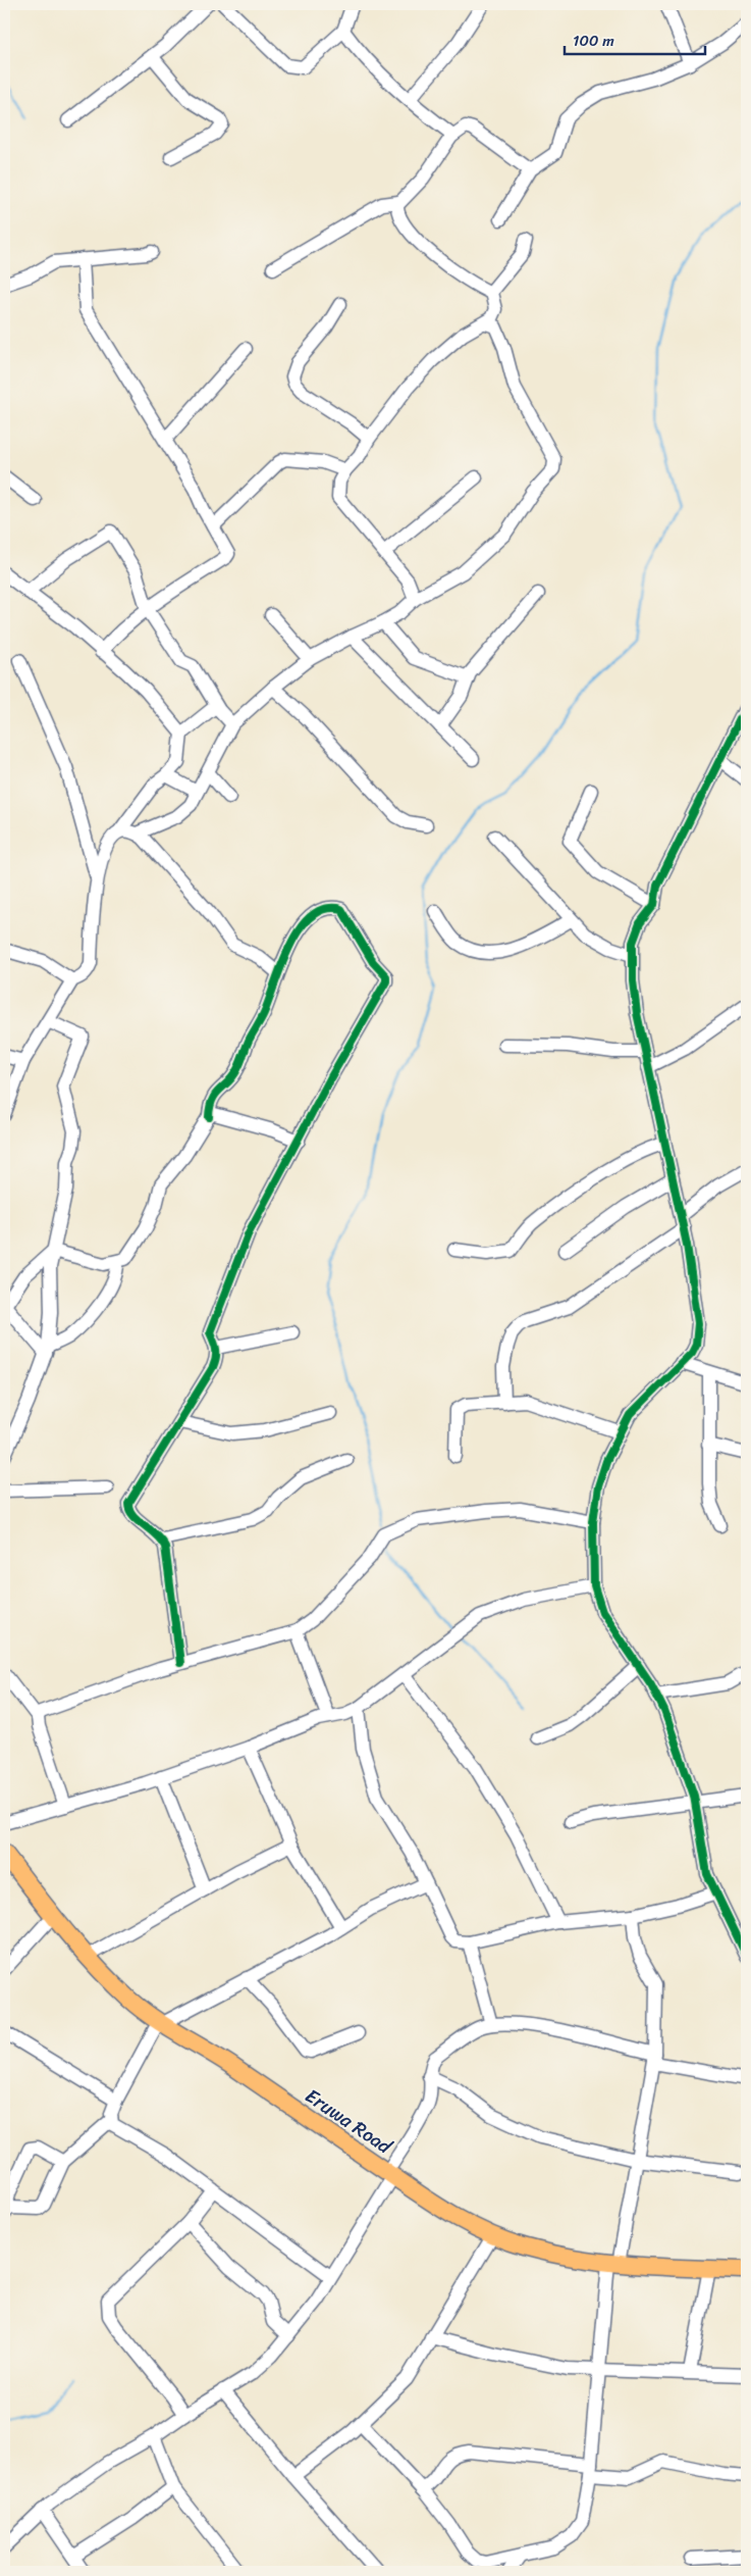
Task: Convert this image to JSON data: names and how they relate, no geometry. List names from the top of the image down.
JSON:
{
  "streets": {
    "main road": ["Eruwa Road"]
  },
  "scale_bar": "100 m"
}
